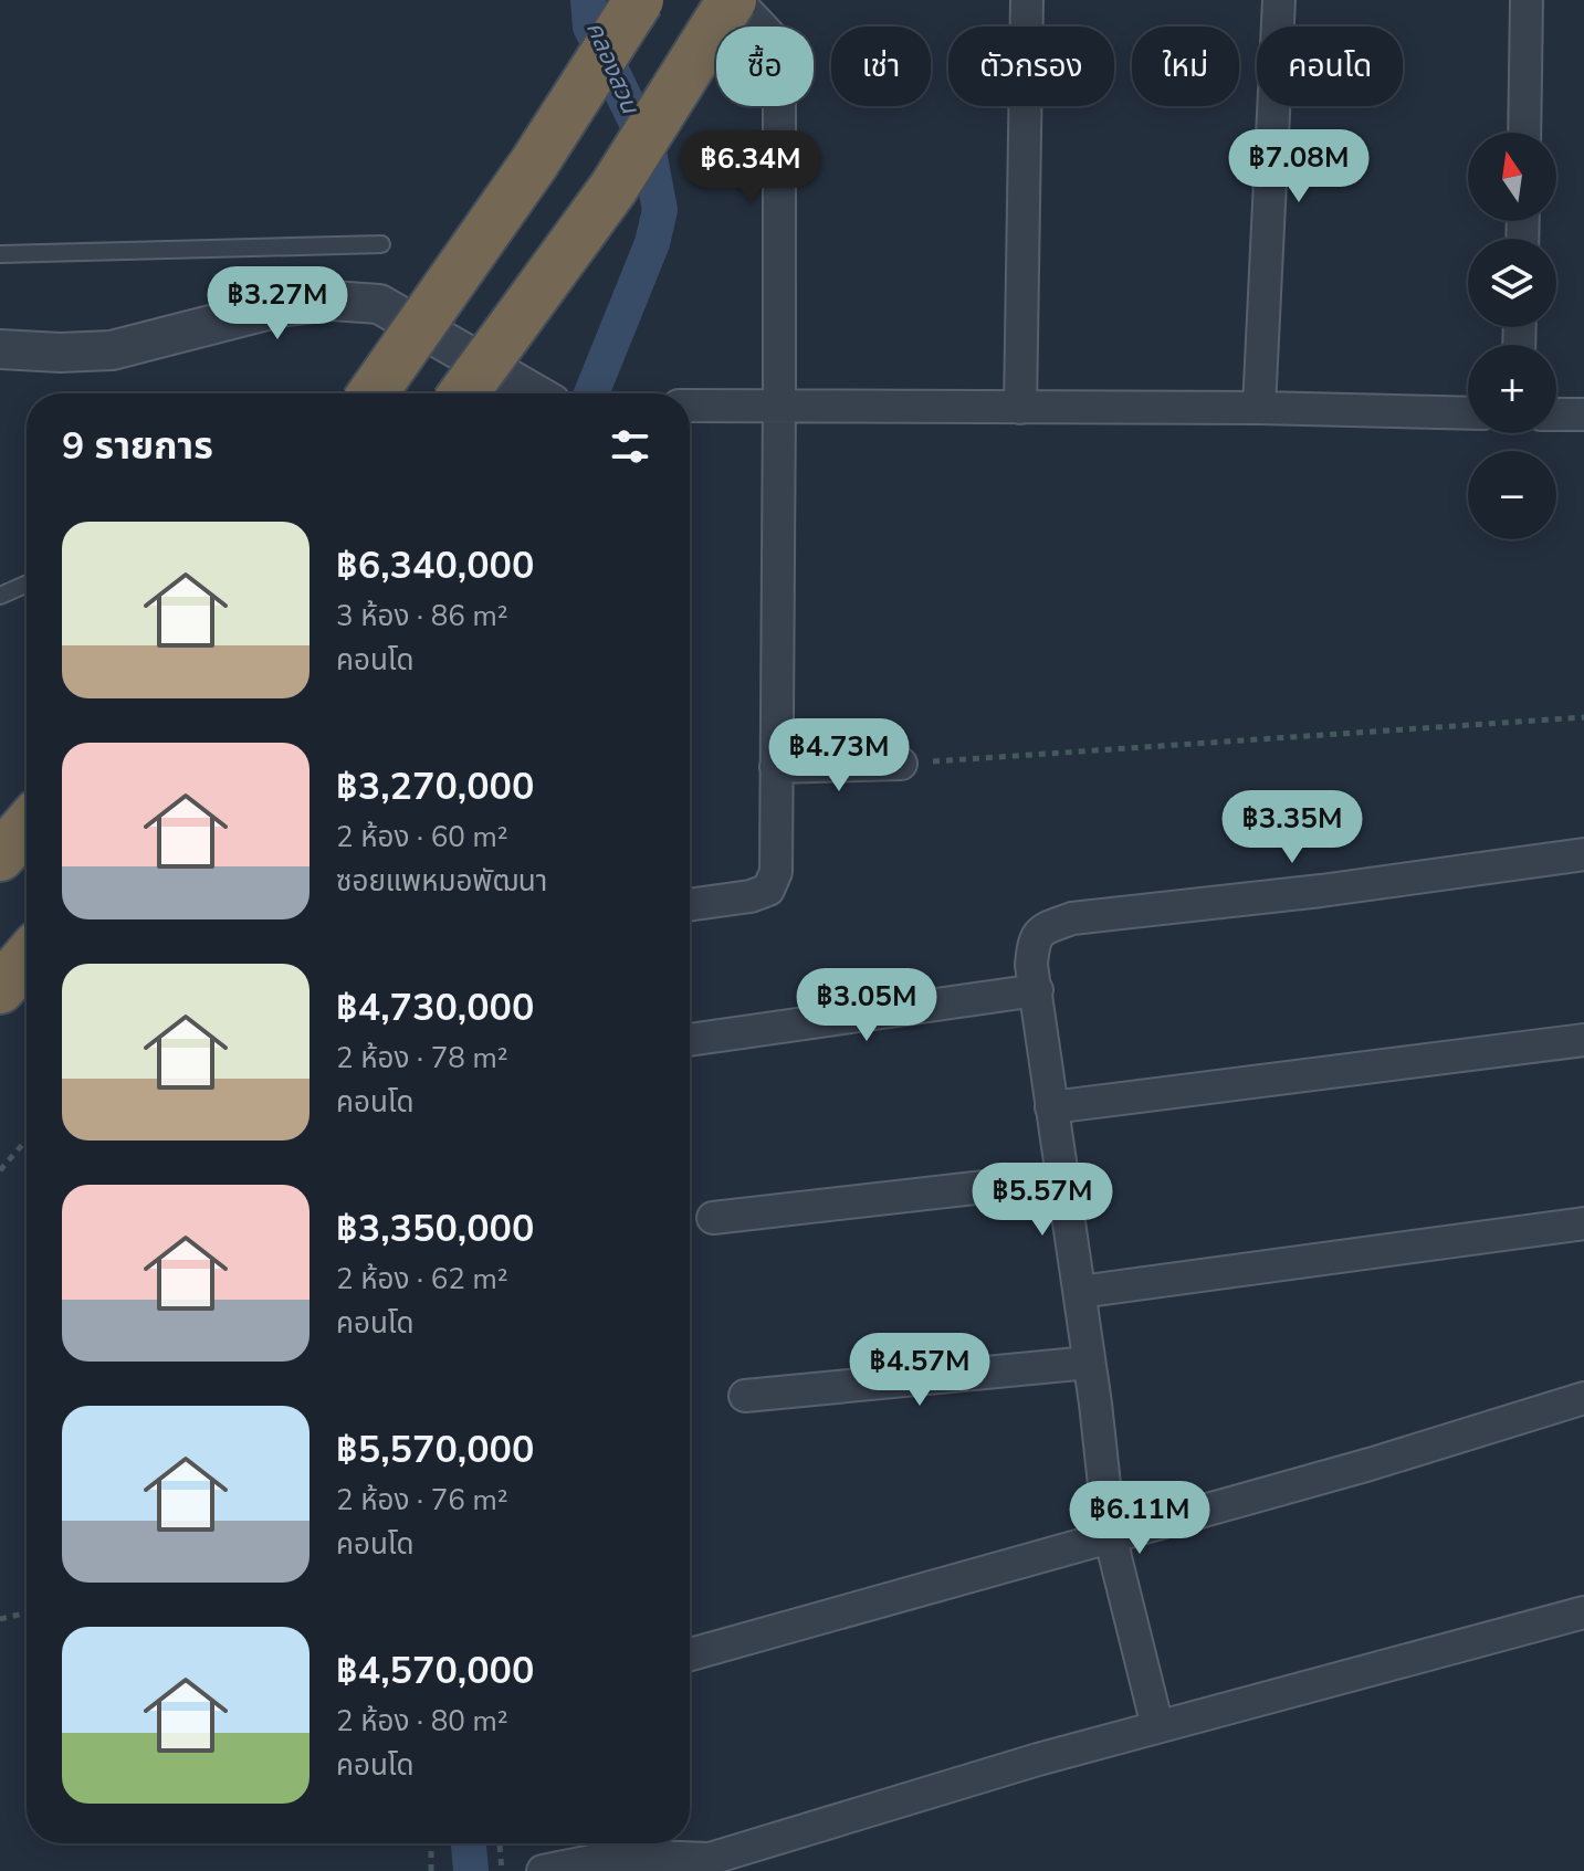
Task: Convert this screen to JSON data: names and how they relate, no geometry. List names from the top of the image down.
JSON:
{
  "water": ["คลองสวน"],
  "north": "top",
  "page": {
    "chip": [
      "ซื้อ",
      "เช่า",
      "ตัวกรอง",
      "ใหม่",
      "คอนโด"
    ],
    "price": [
      "฿7.08M",
      "฿6.34M",
      "฿3.27M",
      "฿4.73M",
      "฿3.35M",
      "฿3.05M",
      "฿5.57M",
      "฿4.57M",
      "฿6.11M"
    ],
    "map_buttons": ["+", "−"],
    "heading": "9 รายการ",
    "list": [
      {
        "name": "฿6,340,000",
        "note": "3 ห้อง · 86 m² · คอนโด"
      },
      {
        "name": "฿3,270,000",
        "note": "2 ห้อง · 60 m² · ซอยแพหมอพัฒนา"
      },
      {
        "name": "฿4,730,000",
        "note": "2 ห้อง · 78 m² · คอนโด"
      },
      {
        "name": "฿3,350,000",
        "note": "2 ห้อง · 62 m² · คอนโด"
      },
      {
        "name": "฿5,570,000",
        "note": "2 ห้อง · 76 m² · คอนโด"
      },
      {
        "name": "฿4,570,000",
        "note": "2 ห้อง · 80 m² · คอนโด"
      }
    ]
  }
}
